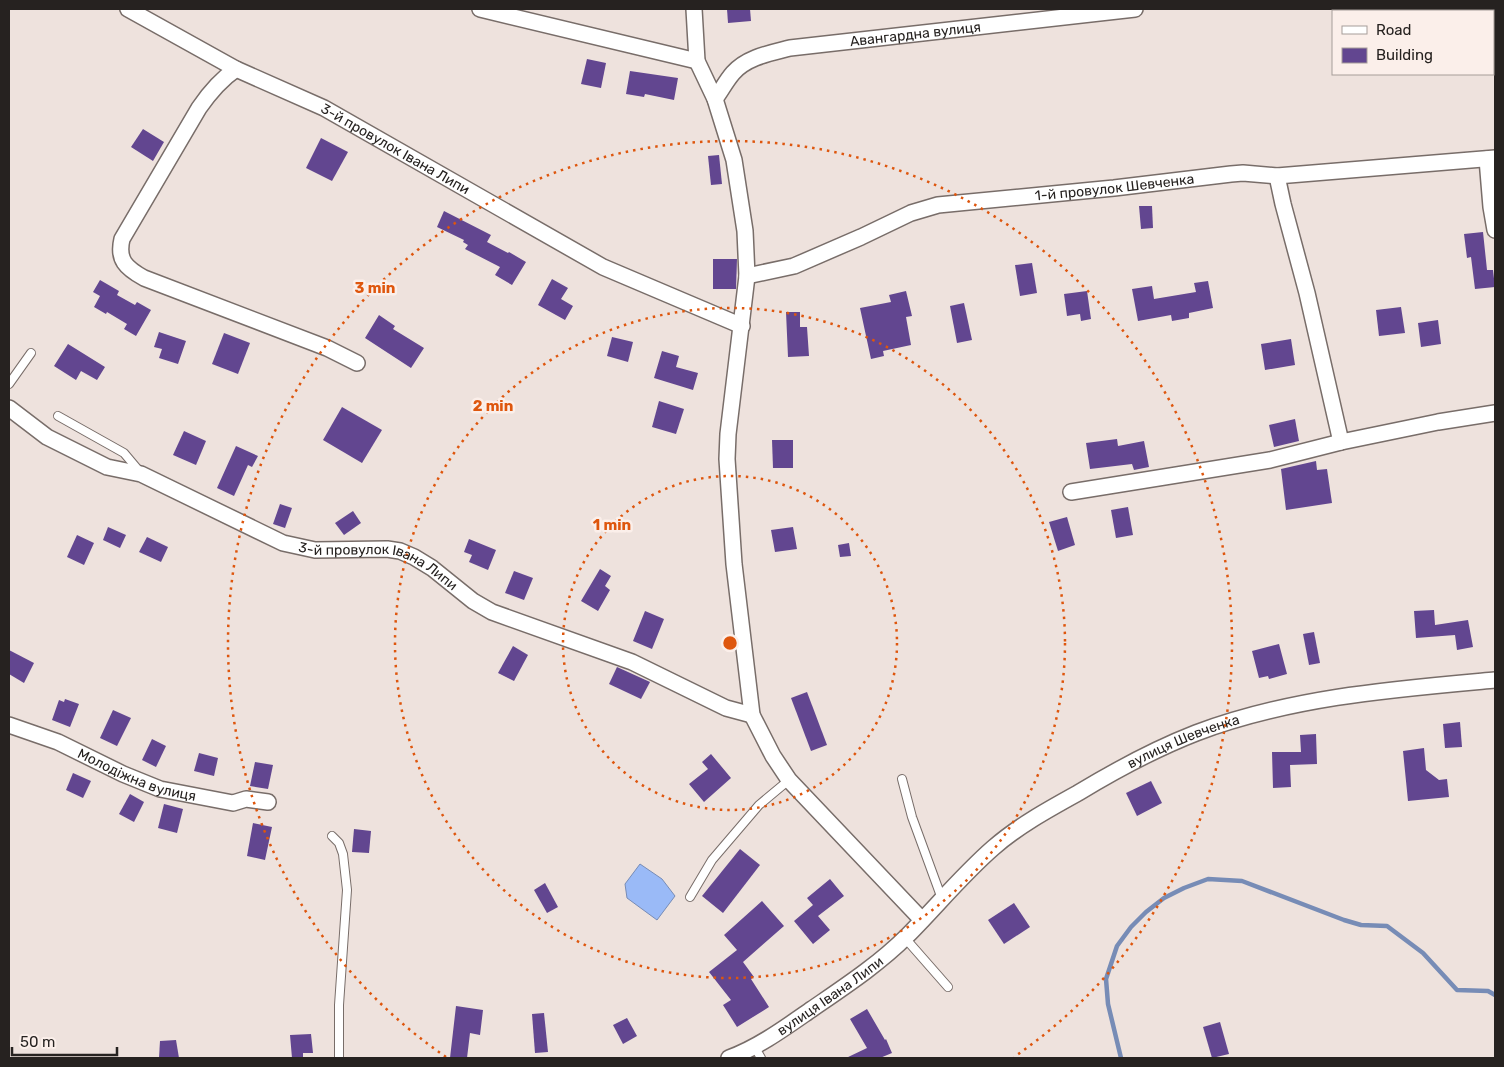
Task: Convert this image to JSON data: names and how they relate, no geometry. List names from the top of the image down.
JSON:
{
  "streets": {
    "street": [
      "Авангардна вулиця",
      "3-й провулок Івана Липи",
      "1-й провулок Шевченка",
      "вулиця Шевченка",
      "Молодіжна вулиця",
      "вулиця Івана Липи"
    ]
  },
  "crossings": [
    ["вулиця Шевченка", "вулиця Івана Липи"]
  ],
  "legend": ["Road", "Building"],
  "scale_bar": "50 m",
  "rings": ["3 min", "2 min", "1 min"]
}
